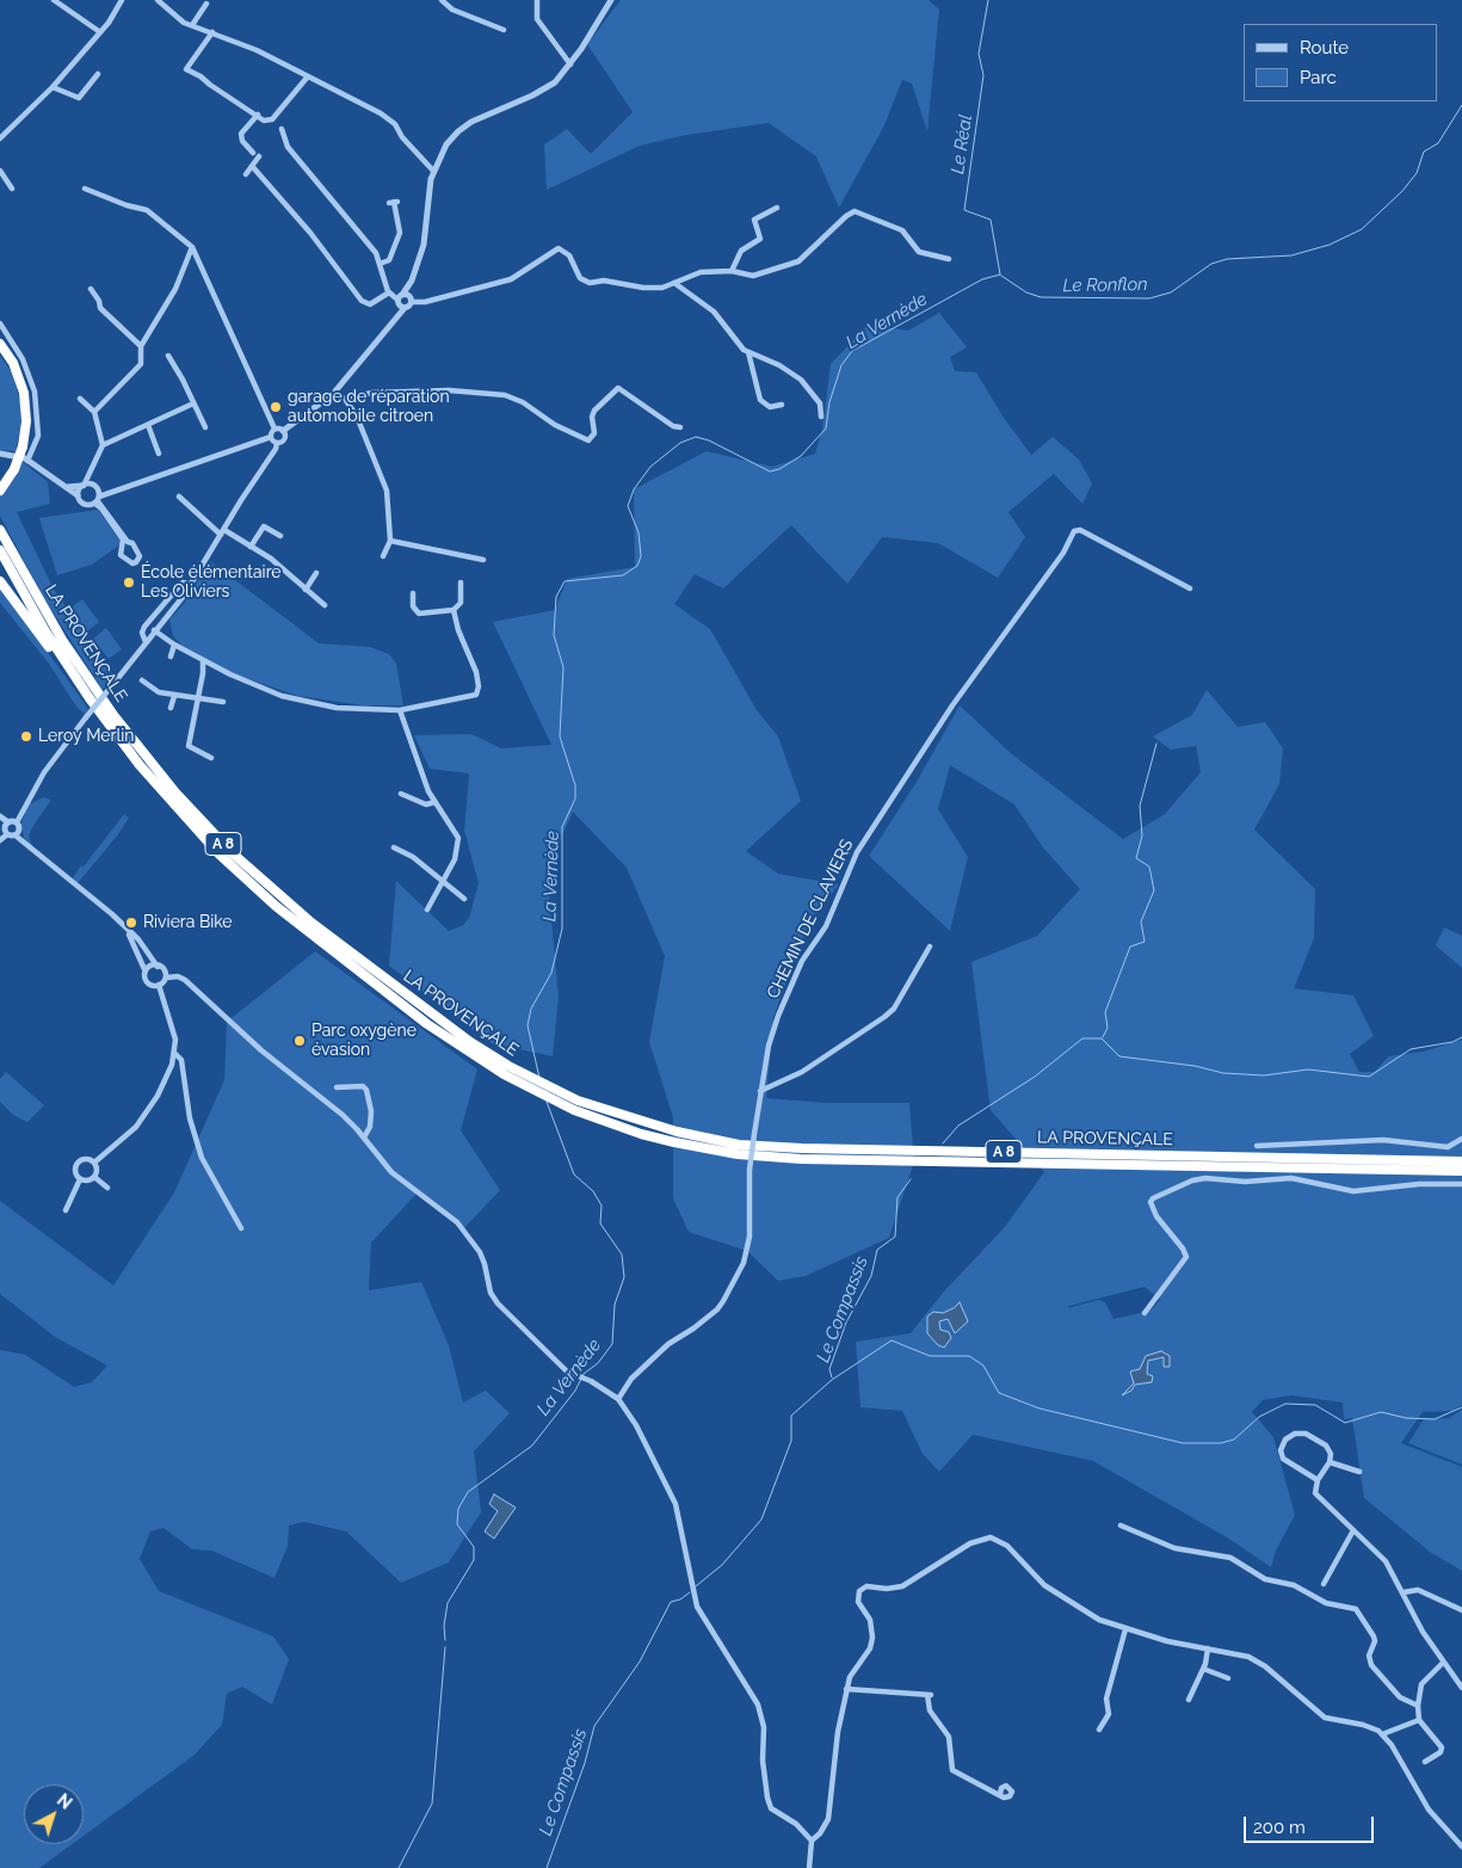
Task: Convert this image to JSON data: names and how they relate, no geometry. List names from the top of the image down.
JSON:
{
  "streets": {
    "highway": ["LA PROVENÇALE", "A 8"],
    "street": ["CHEMIN DE CLAVIERS"]
  },
  "water": [
    "Le Réal",
    "Le Ronflon",
    "La Vernède",
    "Le Compassis"
  ],
  "places": [
    "garage de réparation automobile citroen",
    "École élémentaire Les Oliviers",
    "Leroy Merlin",
    "Riviera Bike",
    "Parc oxygène évasion"
  ],
  "legend": ["Route", "Parc"],
  "scale_bar": "200 m",
  "north": "top right"
}
